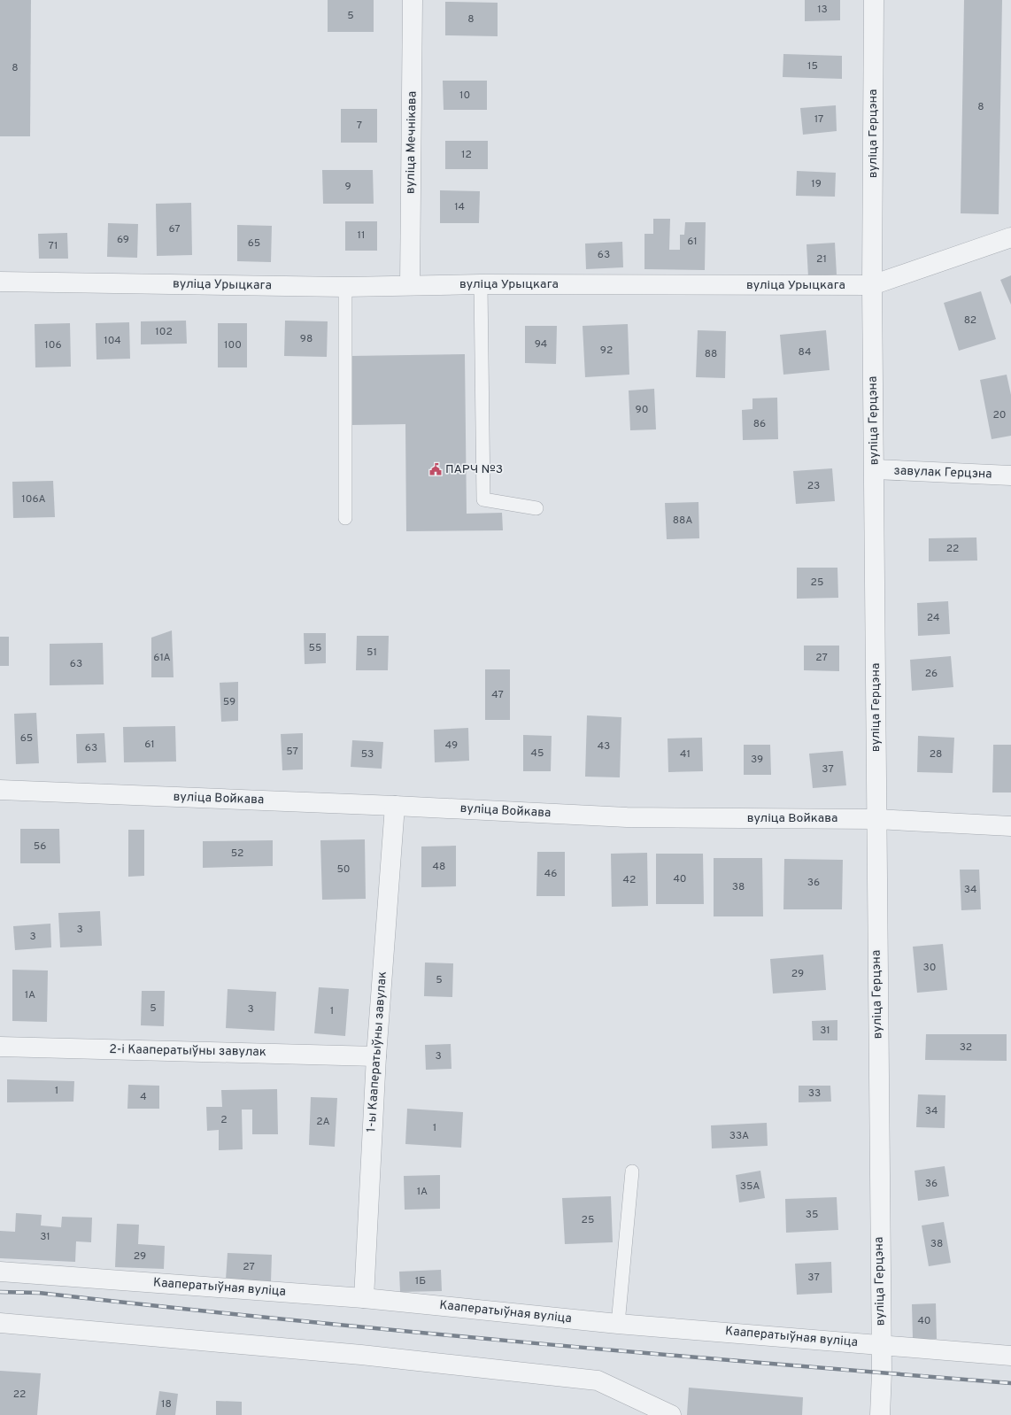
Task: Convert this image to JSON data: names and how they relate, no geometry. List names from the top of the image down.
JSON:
{
  "streets": {
    "street": [
      "вуліца Герцэна",
      "вуліца Мечнікава",
      "вуліца Урыцкага",
      "завулак Герцэна",
      "вуліца Войкава",
      "2-і Кааператыўны завулак",
      "1-ы Кааператыўны завулак",
      "Кааператыўная вуліца"
    ]
  },
  "crossings": [
    ["вуліца Герцэна", "вуліца Урыцкага"],
    ["вуліца Герцэна", "завулак Герцэна"],
    ["вуліца Герцэна", "вуліца Войкава"],
    ["вуліца Герцэна", "Кааператыўная вуліца"],
    ["вуліца Мечнікава", "вуліца Урыцкага"],
    ["вуліца Войкава", "1-ы Кааператыўны завулак"],
    ["2-і Кааператыўны завулак", "1-ы Кааператыўны завулак"],
    ["1-ы Кааператыўны завулак", "Кааператыўная вуліца"]
  ],
  "places": {
    "public building": ["ПАРЧ №3"]
  },
  "house_numbers": [
    "13",
    "5",
    "8",
    "15",
    "8",
    "10",
    "8",
    "17",
    "7",
    "12",
    "19",
    "9",
    "14",
    "67",
    "11",
    "69",
    "61",
    "65",
    "71",
    "63",
    "21",
    "82",
    "102",
    "98",
    "104",
    "94",
    "106",
    "100",
    "92",
    "84",
    "88",
    "90",
    "20",
    "86",
    "23",
    "106А",
    "88А",
    "22",
    "25",
    "24",
    "55",
    "51",
    "61А",
    "27",
    "63",
    "26",
    "47",
    "59",
    "65",
    "61",
    "49",
    "43",
    "63",
    "57",
    "45",
    "53",
    "41",
    "28",
    "39",
    "37",
    "56",
    "52",
    "48",
    "50",
    "46",
    "40",
    "42",
    "36",
    "38",
    "34",
    "3",
    "3",
    "30",
    "29",
    "5",
    "1А",
    "5",
    "3",
    "1",
    "31",
    "32",
    "3",
    "1",
    "33",
    "4",
    "34",
    "2",
    "2А",
    "1",
    "33А",
    "36",
    "35А",
    "1А",
    "35",
    "25",
    "31",
    "38",
    "29",
    "27",
    "37",
    "1Б",
    "40",
    "22",
    "18"
  ]
}
